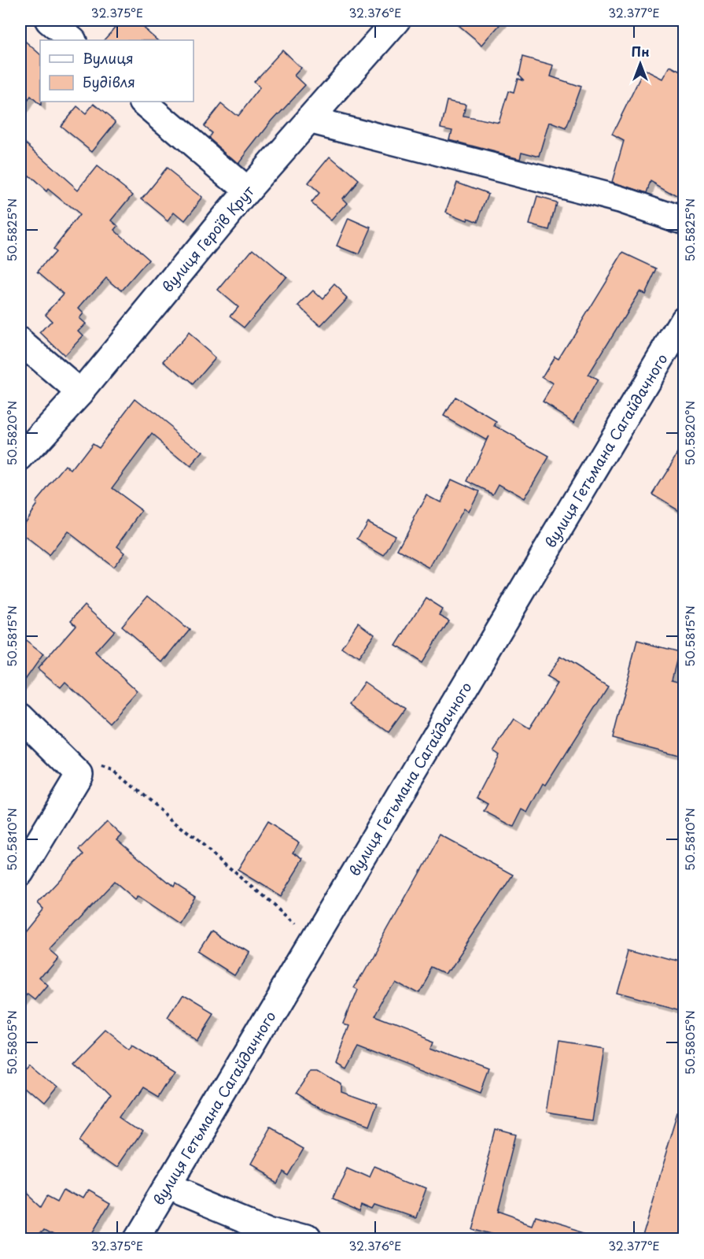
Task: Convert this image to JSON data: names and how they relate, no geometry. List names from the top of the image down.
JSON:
{
  "streets": {
    "street": ["вулиця Героїв Крут", "вулиця Гетьмана Сагайдачного"]
  },
  "legend": ["Вулиця", "Будівля"],
  "north": "top",
  "coordinates": [
    "32.375°E",
    "32.376°E",
    "32.377°E",
    "50.5825°N",
    "50.5820°N",
    "50.5815°N",
    "50.5810°N",
    "50.5805°N"
  ]
}
